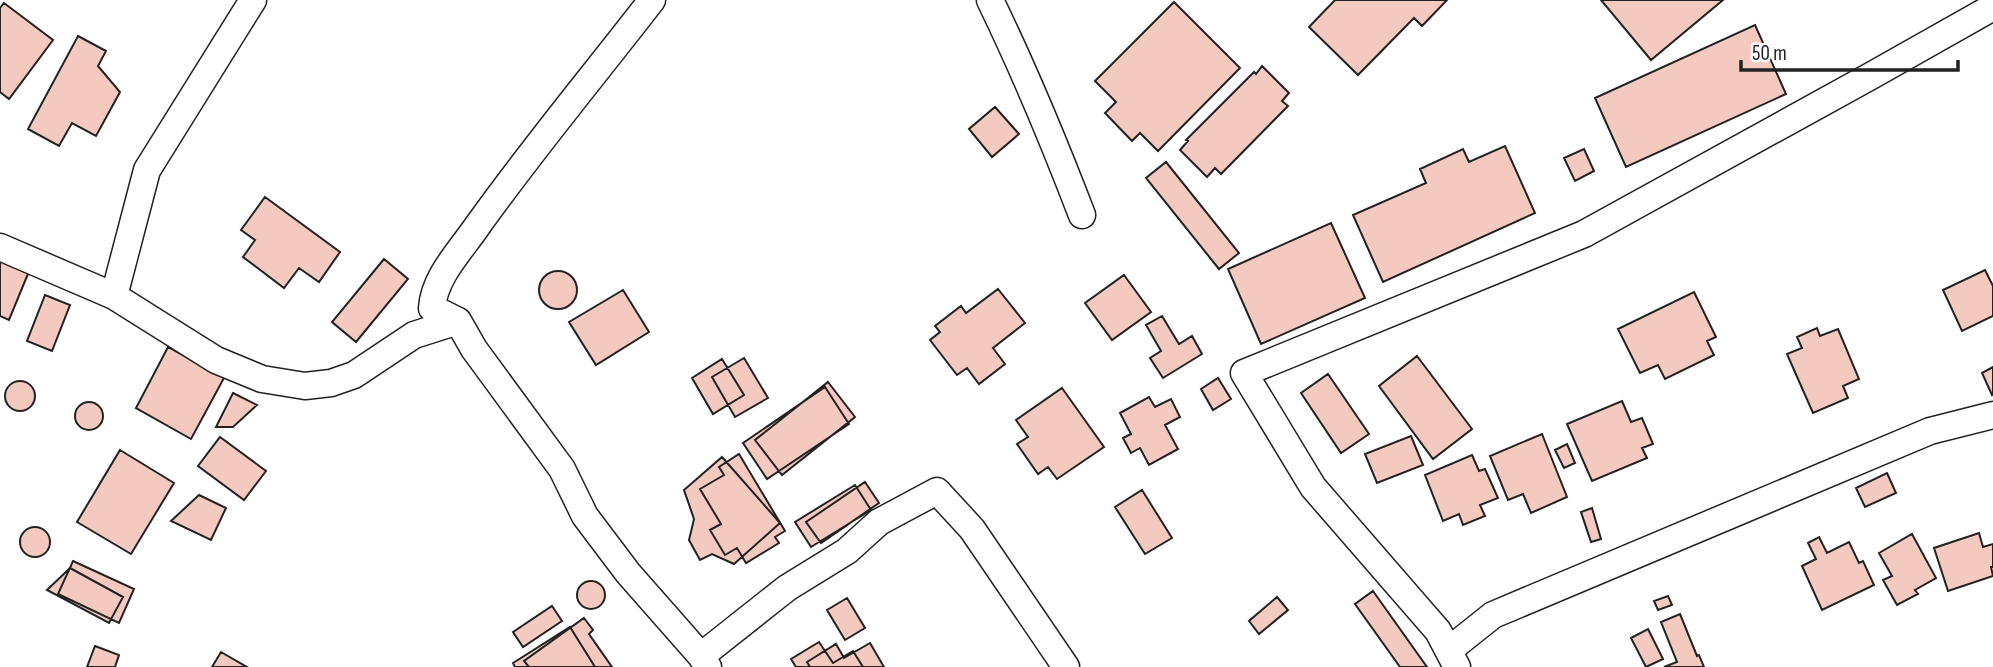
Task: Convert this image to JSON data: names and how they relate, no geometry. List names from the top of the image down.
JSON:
{
  "scale_bar": "50 m"
}
